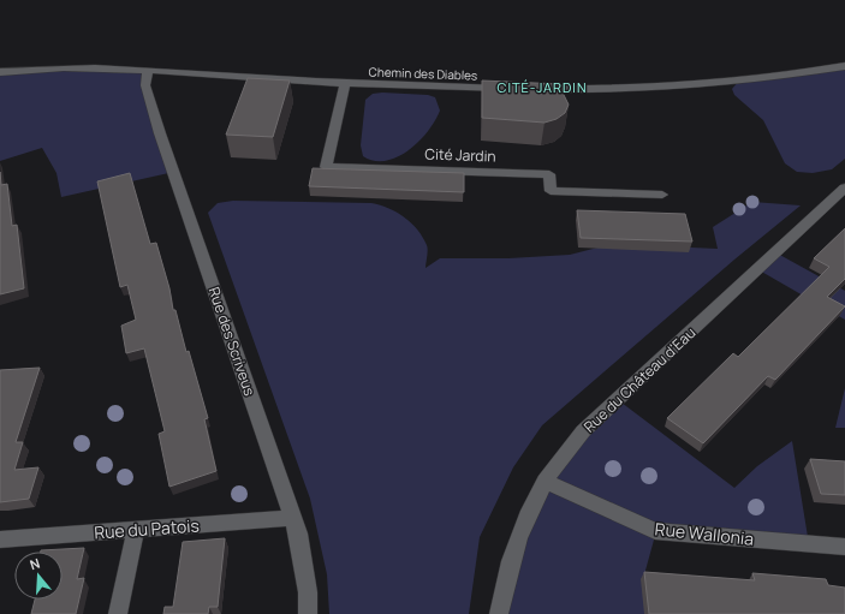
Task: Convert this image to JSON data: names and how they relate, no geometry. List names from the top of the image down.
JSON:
{
  "streets": {
    "street": [
      "Chemin des Diables",
      "Cité Jardin",
      "Rue des Scriveus",
      "Rue du Château d'Eau",
      "Rue du Patois",
      "Rue Wallonia"
    ]
  },
  "crossings": [
    ["Chemin des Diables", "Cité Jardin"],
    ["Chemin des Diables", "Rue des Scriveus"],
    ["Rue des Scriveus", "Rue du Patois"],
    ["Rue du Château d'Eau", "Rue Wallonia"]
  ],
  "districts": ["CITÉ-JARDIN"],
  "north": "top"
}
